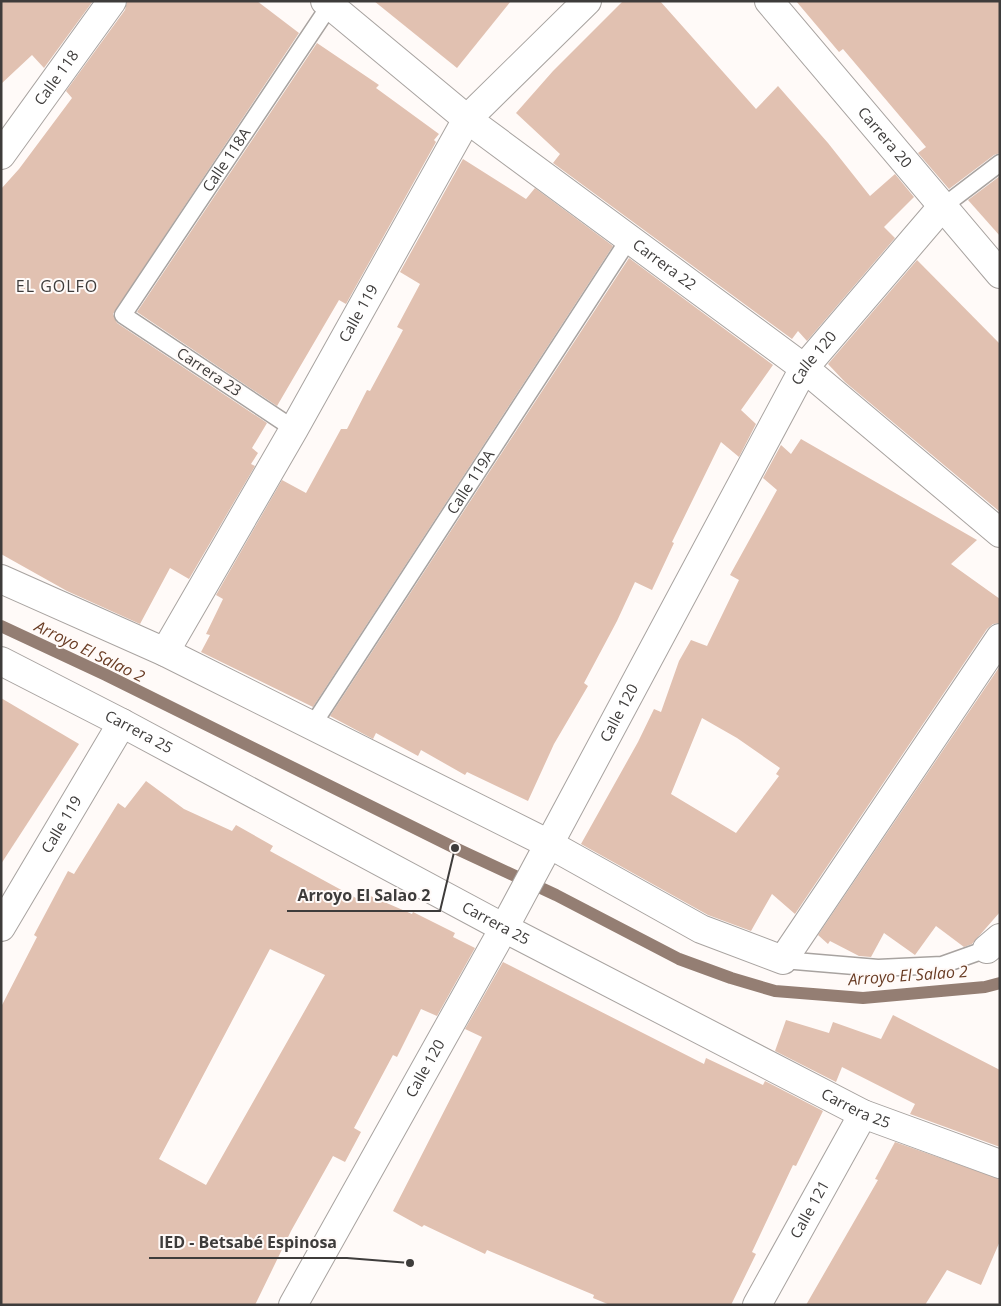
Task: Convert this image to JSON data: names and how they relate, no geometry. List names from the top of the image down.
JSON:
{
  "streets": {
    "street": [
      "Calle 118",
      "Carrera 20",
      "Carrera 22",
      "Calle 119",
      "Calle 120",
      "Carrera 25",
      "Calle 121"
    ],
    "lane": ["Calle 118A", "Carrera 23", "Calle 119A"]
  },
  "crossings": [
    ["Carrera 20", "Calle 120"],
    ["Calle 118A", "Carrera 22"],
    ["Calle 118A", "Carrera 23"],
    ["Carrera 22", "Calle 119"],
    ["Carrera 22", "Calle 120"],
    ["Carrera 22", "Calle 119A"],
    ["Calle 119", "Carrera 23"],
    ["Calle 119", "Carrera 25"],
    ["Calle 120", "Carrera 25"],
    ["Carrera 25", "Calle 121"]
  ],
  "districts": ["EL GOLFO"],
  "water": ["Arroyo El Salao 2"],
  "places": ["Arroyo El Salao 2", "IED - Betsabé Espinosa"]
}
